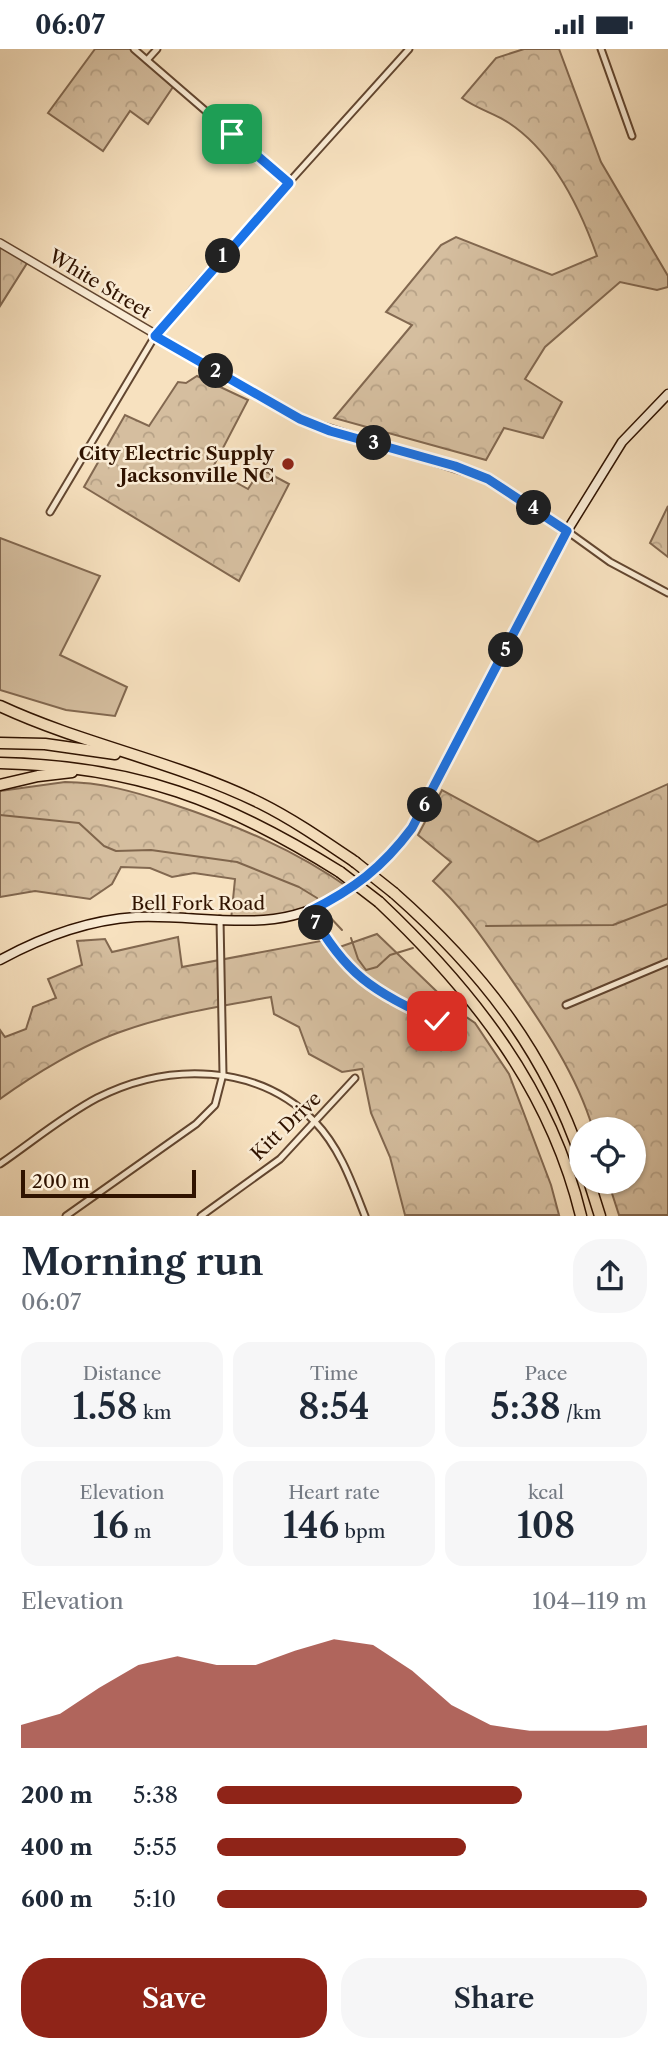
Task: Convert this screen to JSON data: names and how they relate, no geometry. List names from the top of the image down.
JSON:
{
  "streets": {
    "main road": ["Bell Fork Road"],
    "street": ["White Street", "Kitt Drive"]
  },
  "crossings": [
    ["White Street", "Bell Fork Road"]
  ],
  "places": ["City Electric Supply Jacksonville NC"],
  "scale_bar": "200 m",
  "page": {
    "status": "06:07",
    "pins": [
      "1",
      "2",
      "3",
      "4",
      "5",
      "6",
      "7"
    ],
    "scale": "200 m",
    "heading": ["Morning run", "06:07"],
    "stats": [
      ["Distance", "1.58 km"],
      ["Time", "8:54"],
      ["Pace", "5:38 /km"],
      ["Elevation", "16 m"],
      ["Heart rate", "146 bpm"],
      ["kcal", "108"]
    ],
    "chart": ["Elevation", "104–119 m"],
    "list": [
      {
        "name": "200 m",
        "note": "5:38"
      },
      {
        "name": "400 m",
        "note": "5:55"
      },
      {
        "name": "600 m",
        "note": "5:10"
      }
    ],
    "buttons": ["Save", "Share"]
  }
}
